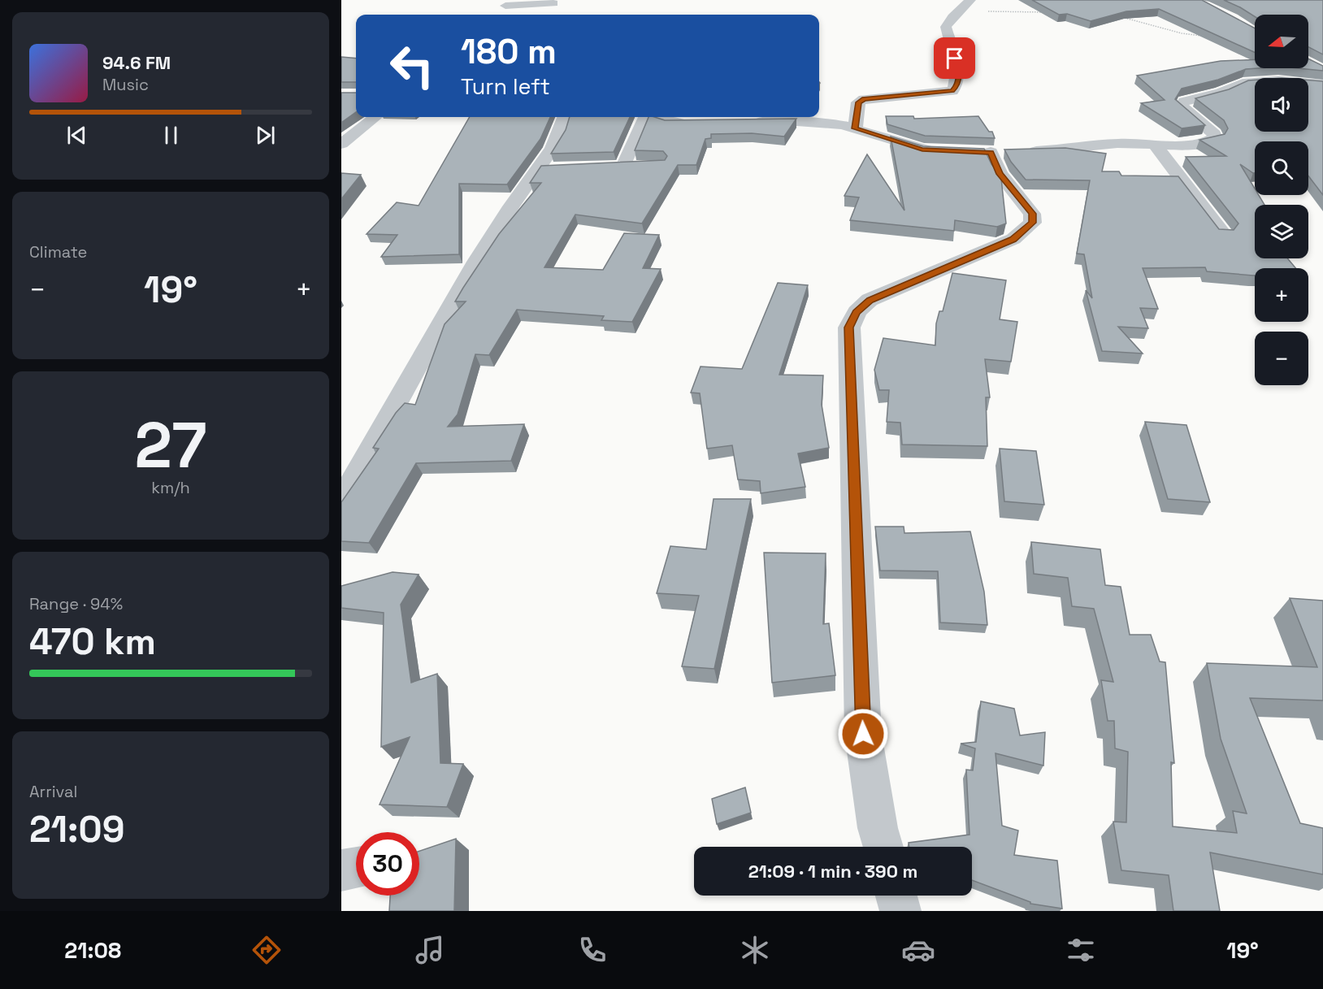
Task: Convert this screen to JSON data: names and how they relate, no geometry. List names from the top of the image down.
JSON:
{
  "north": "left",
  "page": {
    "map_buttons": ["+", "−"],
    "turn": ["180 m", "Turn left"],
    "song": ["94.6 FM", "Music"],
    "tile": [
      "Climate",
      ["27", "km/h"],
      ["Range · 94%", "470 km"],
      ["Arrival", "21:09"]
    ],
    "heat": ["−", "19°", "+"],
    "limit": "30",
    "trip": "21:09 · 1 min · 390 m",
    "tabs": ["21:08", "19°"]
  }
}
